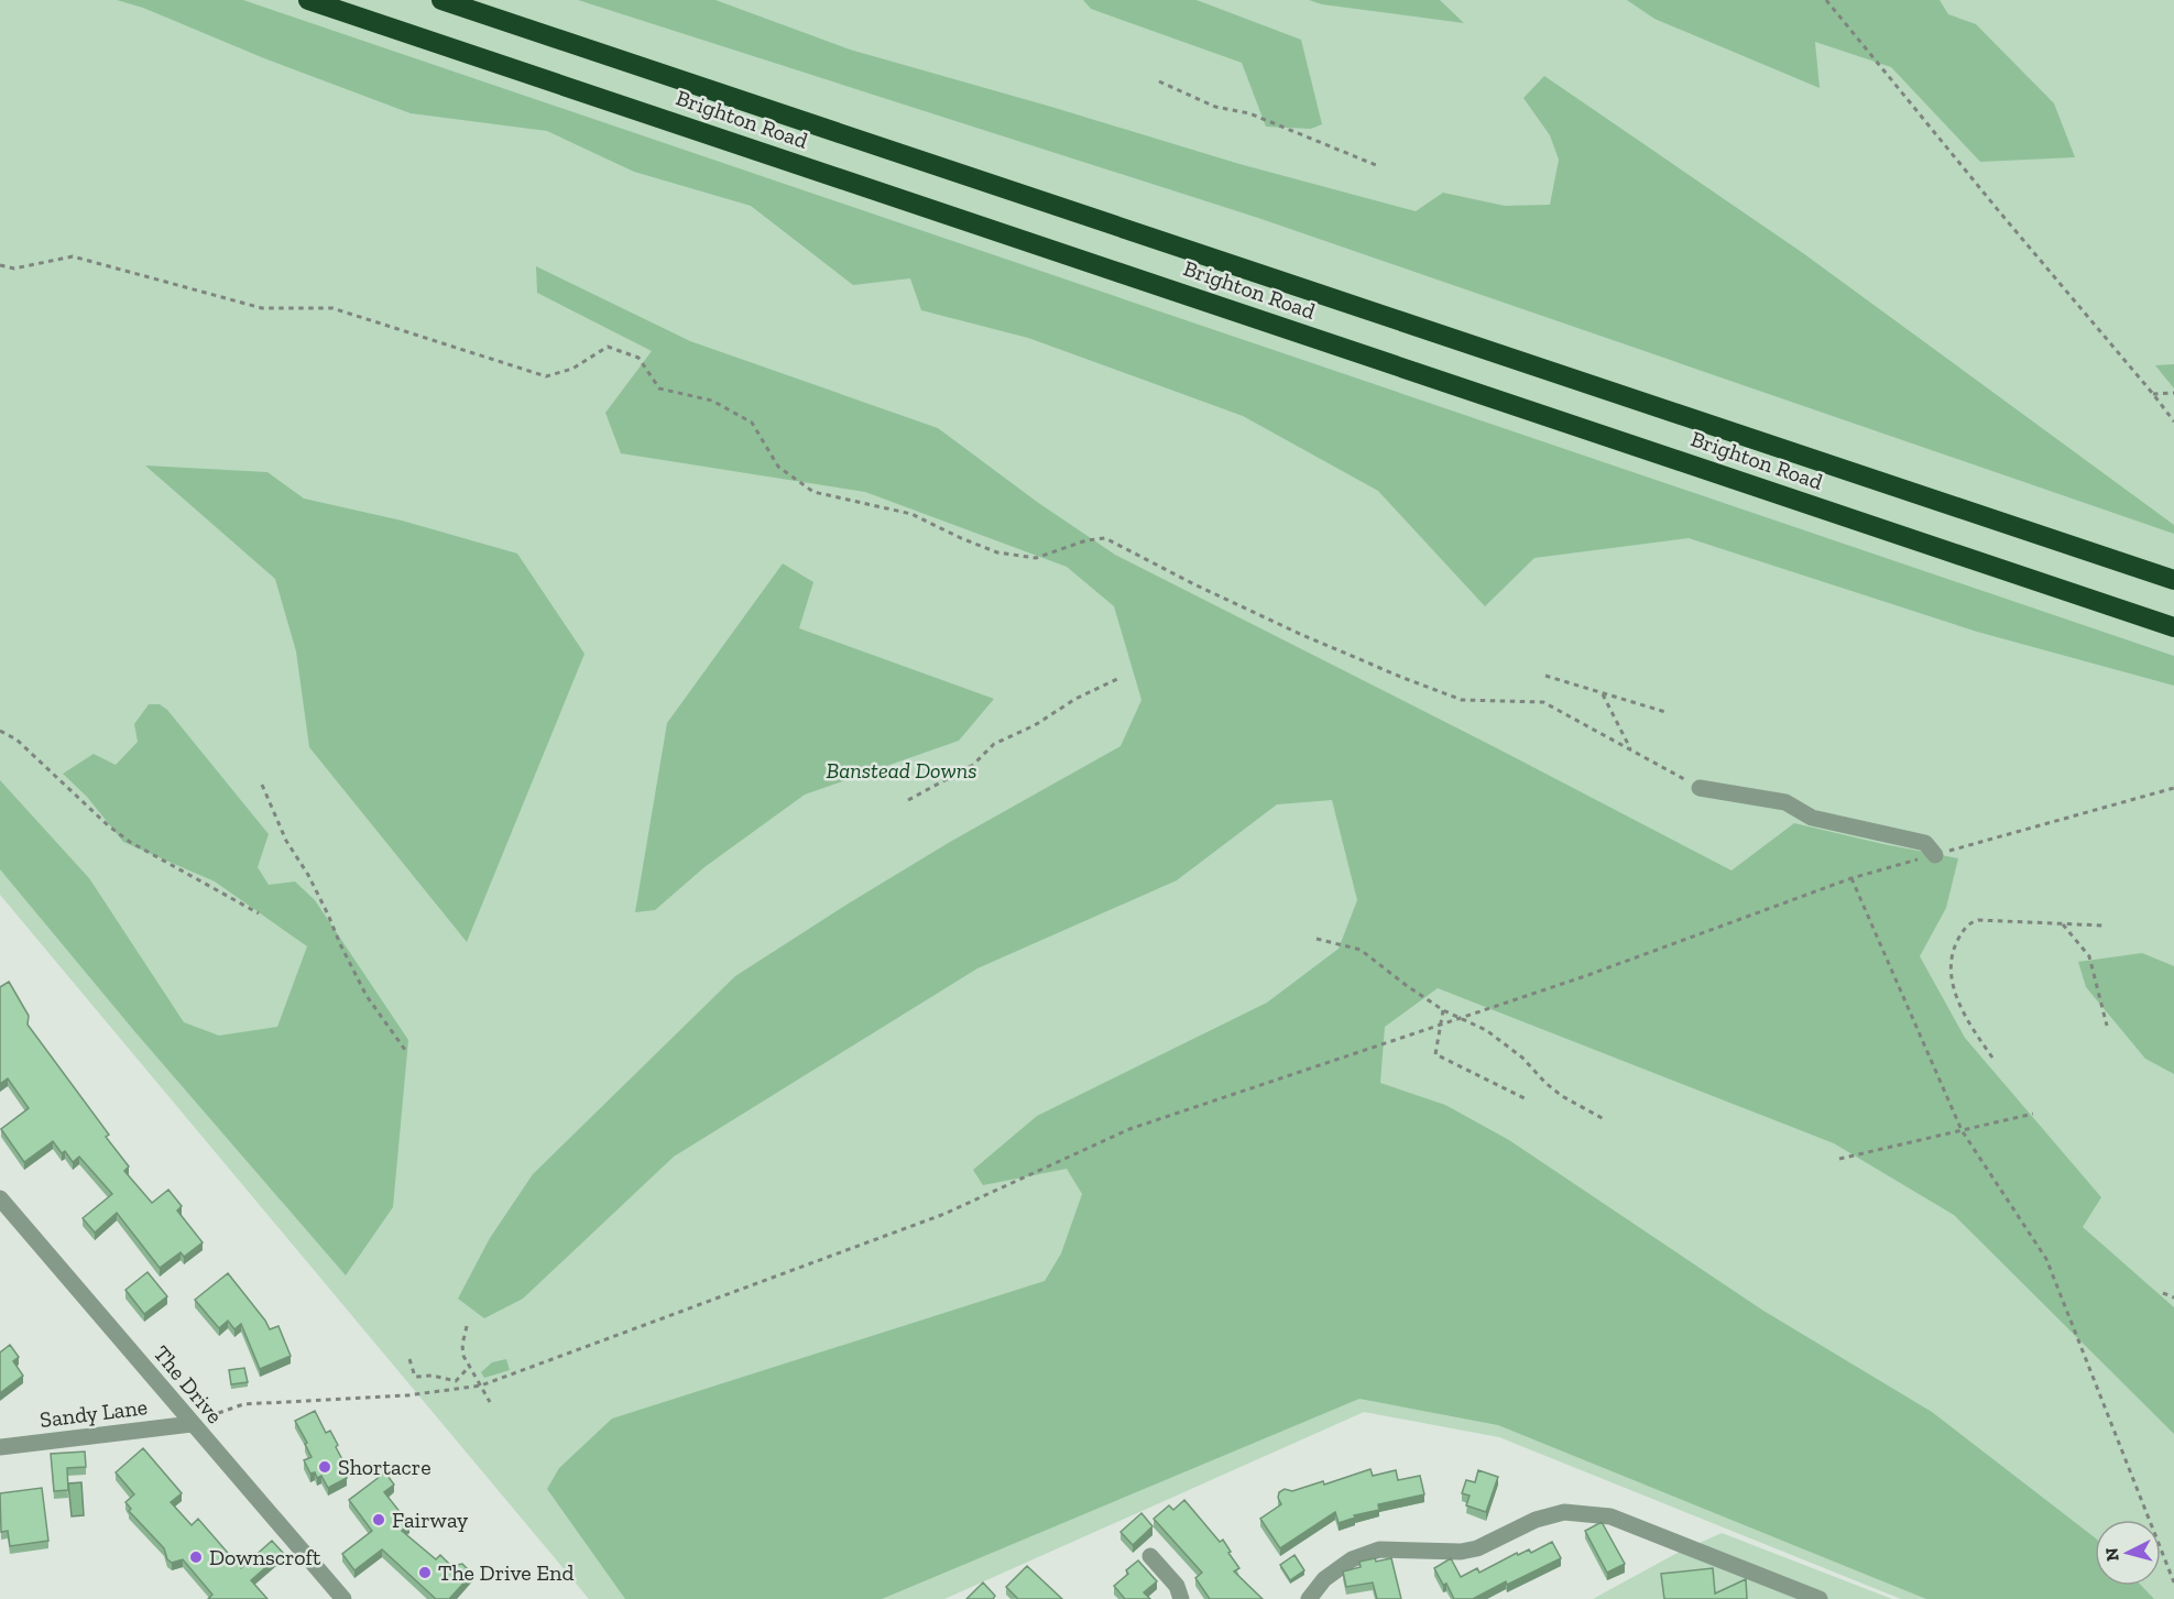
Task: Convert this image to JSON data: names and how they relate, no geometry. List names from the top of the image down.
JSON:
{
  "streets": {
    "highway": ["Brighton Road"],
    "street": ["The Drive", "Sandy Lane"]
  },
  "crossings": [
    ["The Drive", "Sandy Lane"]
  ],
  "parks": ["Banstead Downs"],
  "places": [
    "Shortacre",
    "Fairway",
    "Downscroft",
    "The Drive End"
  ],
  "north": "left"
}
